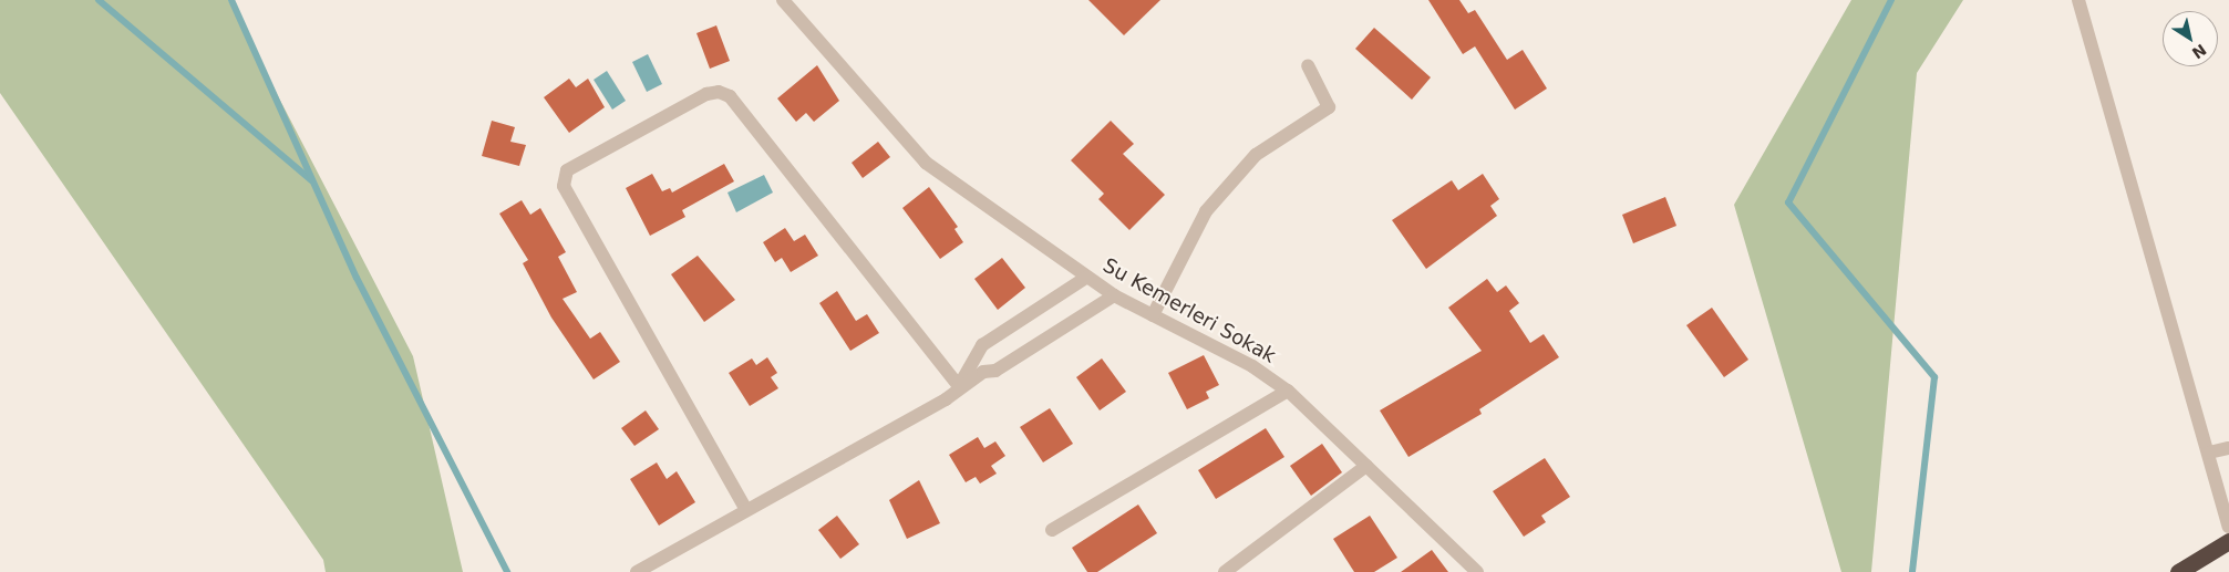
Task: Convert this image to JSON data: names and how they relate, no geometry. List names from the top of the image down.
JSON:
{
  "streets": {
    "street": ["Su Kemerleri Sokak"]
  },
  "north": "bottom right"
}
